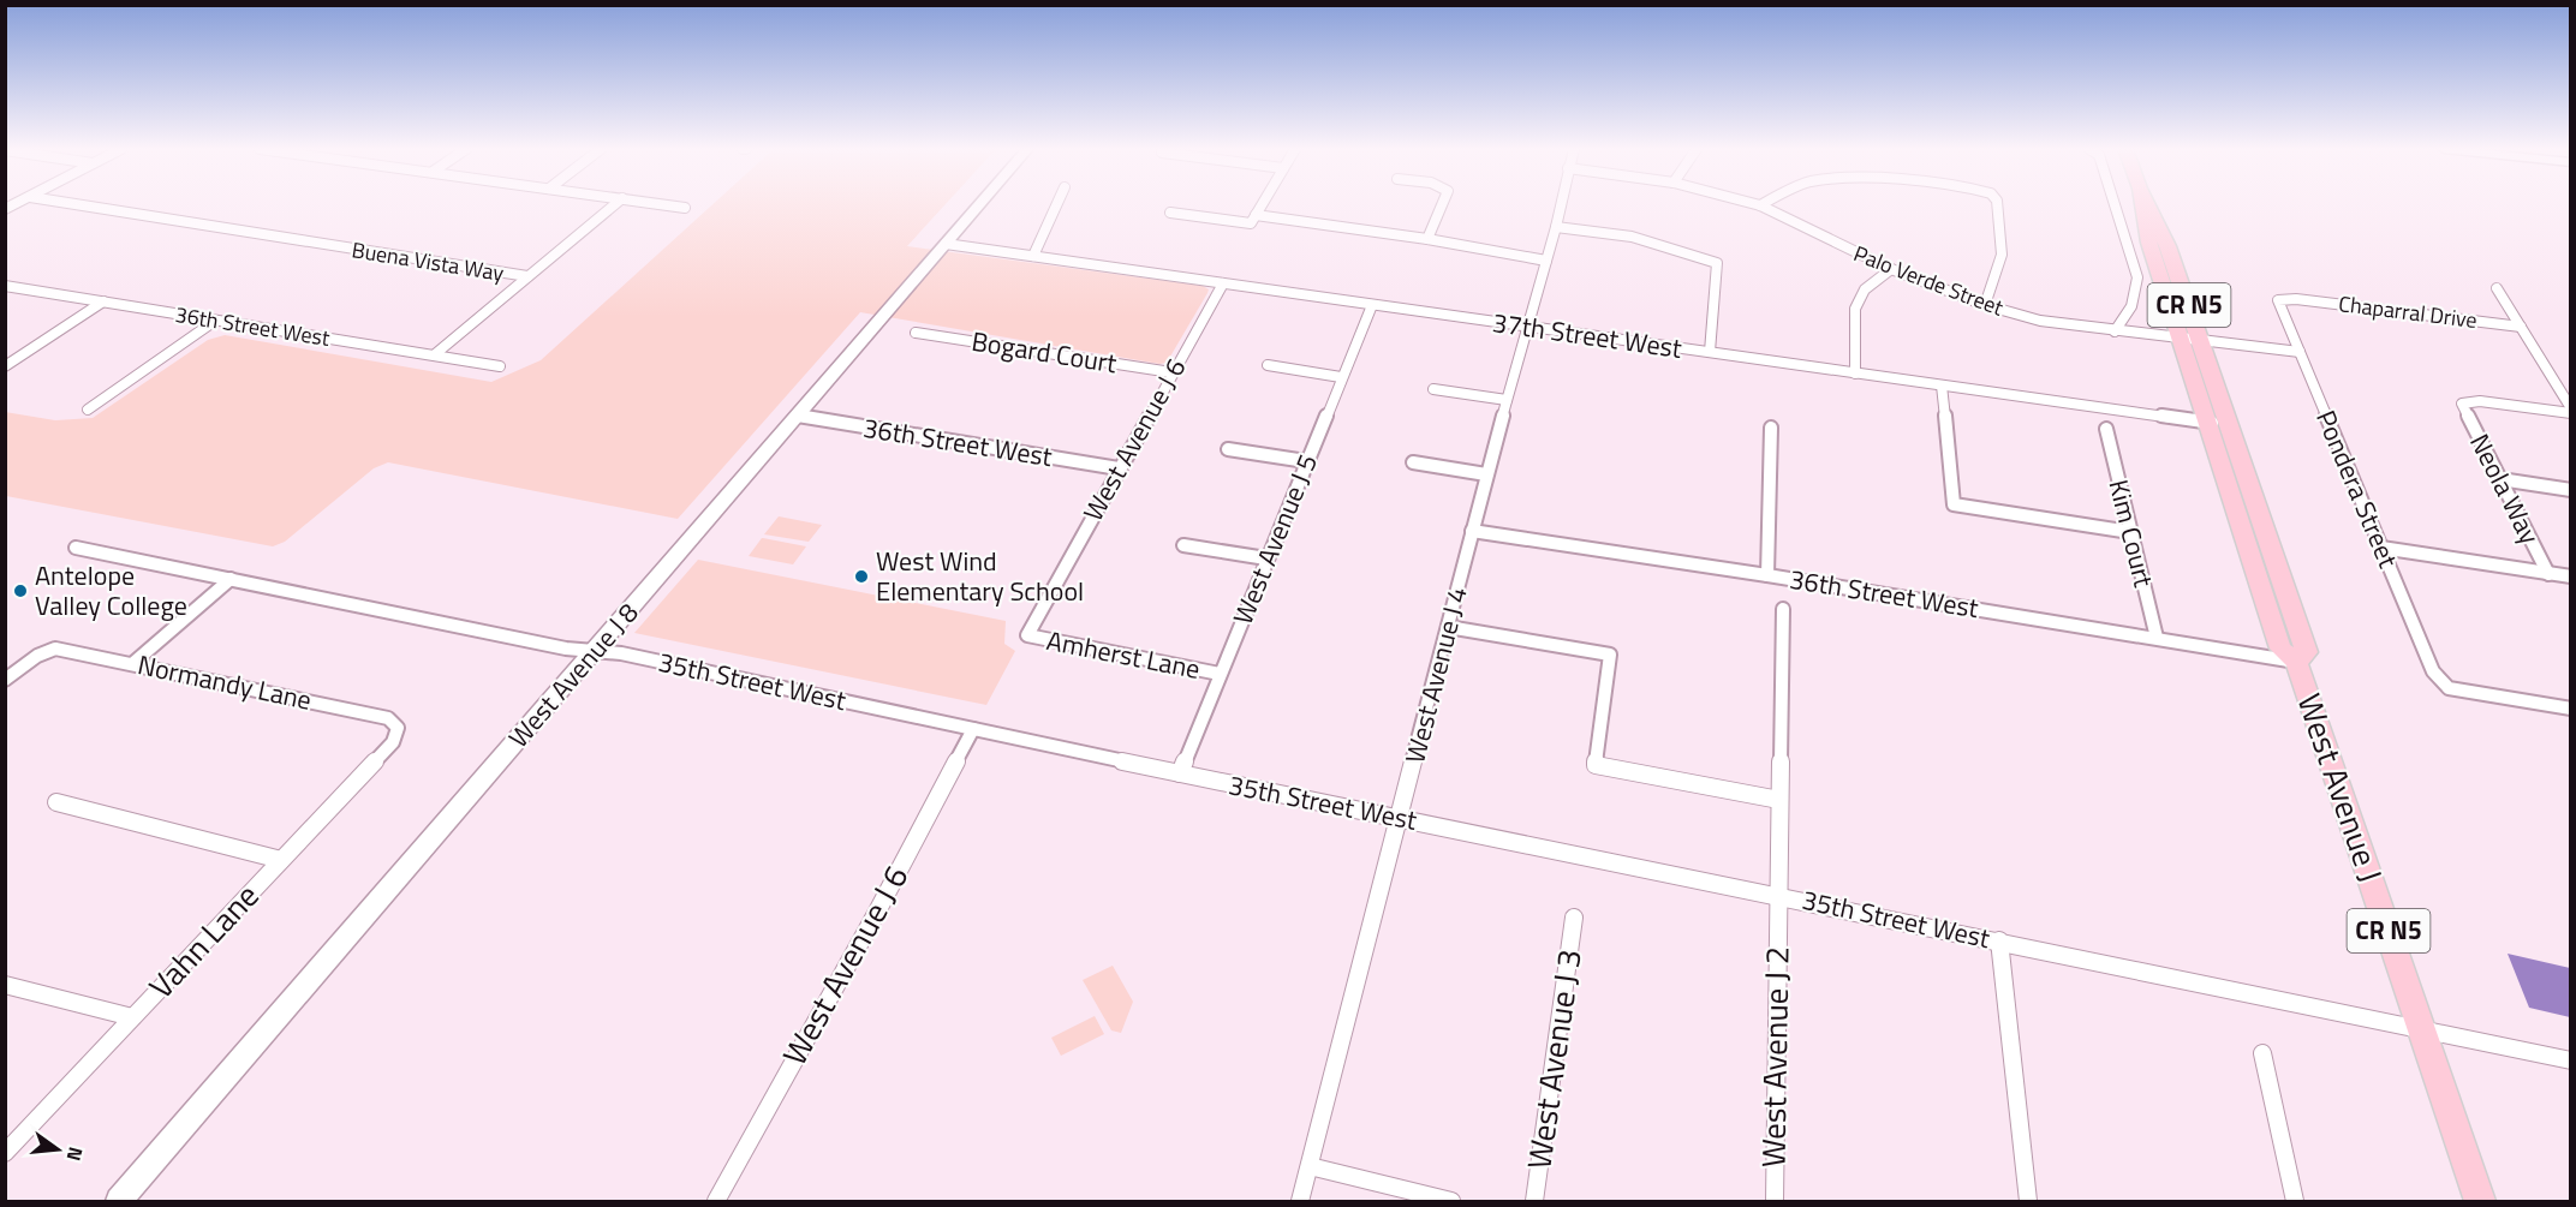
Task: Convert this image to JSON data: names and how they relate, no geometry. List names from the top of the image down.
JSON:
{
  "streets": {
    "main road": ["CR N5", "West Avenue J"],
    "street": [
      "Buena Vista Way",
      "Palo Verde Street",
      "Chaparral Drive",
      "36th Street West",
      "37th Street West",
      "Bogard Court",
      "West Avenue J 6",
      "Pondera Street",
      "Neola Way",
      "Kim Court",
      "West Avenue J 5",
      "Amherst Lane",
      "West Avenue J 8",
      "West Avenue J 4",
      "35th Street West",
      "Normandy Lane",
      "Vahn Lane",
      "West Avenue J 2",
      "West Avenue J 3"
    ]
  },
  "crossings": [
    ["Palo Verde Street", "Pondera Street"],
    ["Palo Verde Street", "West Avenue J"],
    ["Chaparral Drive", "Pondera Street"],
    ["36th Street West", "West Avenue J 6"],
    ["36th Street West", "Kim Court"],
    ["36th Street West", "West Avenue J 8"],
    ["36th Street West", "West Avenue J 4"],
    ["36th Street West", "West Avenue J"],
    ["37th Street West", "West Avenue J 6"],
    ["37th Street West", "West Avenue J 5"],
    ["37th Street West", "West Avenue J 8"],
    ["37th Street West", "West Avenue J 4"],
    ["37th Street West", "West Avenue J"],
    ["Bogard Court", "West Avenue J 6"],
    ["West Avenue J 6", "Amherst Lane"],
    ["West Avenue J 6", "35th Street West"],
    ["West Avenue J 5", "Amherst Lane"],
    ["West Avenue J 5", "35th Street West"],
    ["West Avenue J 8", "35th Street West"],
    ["West Avenue J 4", "35th Street West"],
    ["35th Street West", "West Avenue J"],
    ["35th Street West", "West Avenue J 2"],
    ["Normandy Lane", "Vahn Lane"]
  ],
  "places": ["West Wind Elementary School", "Antelope Valley College"],
  "north": "right"
}
